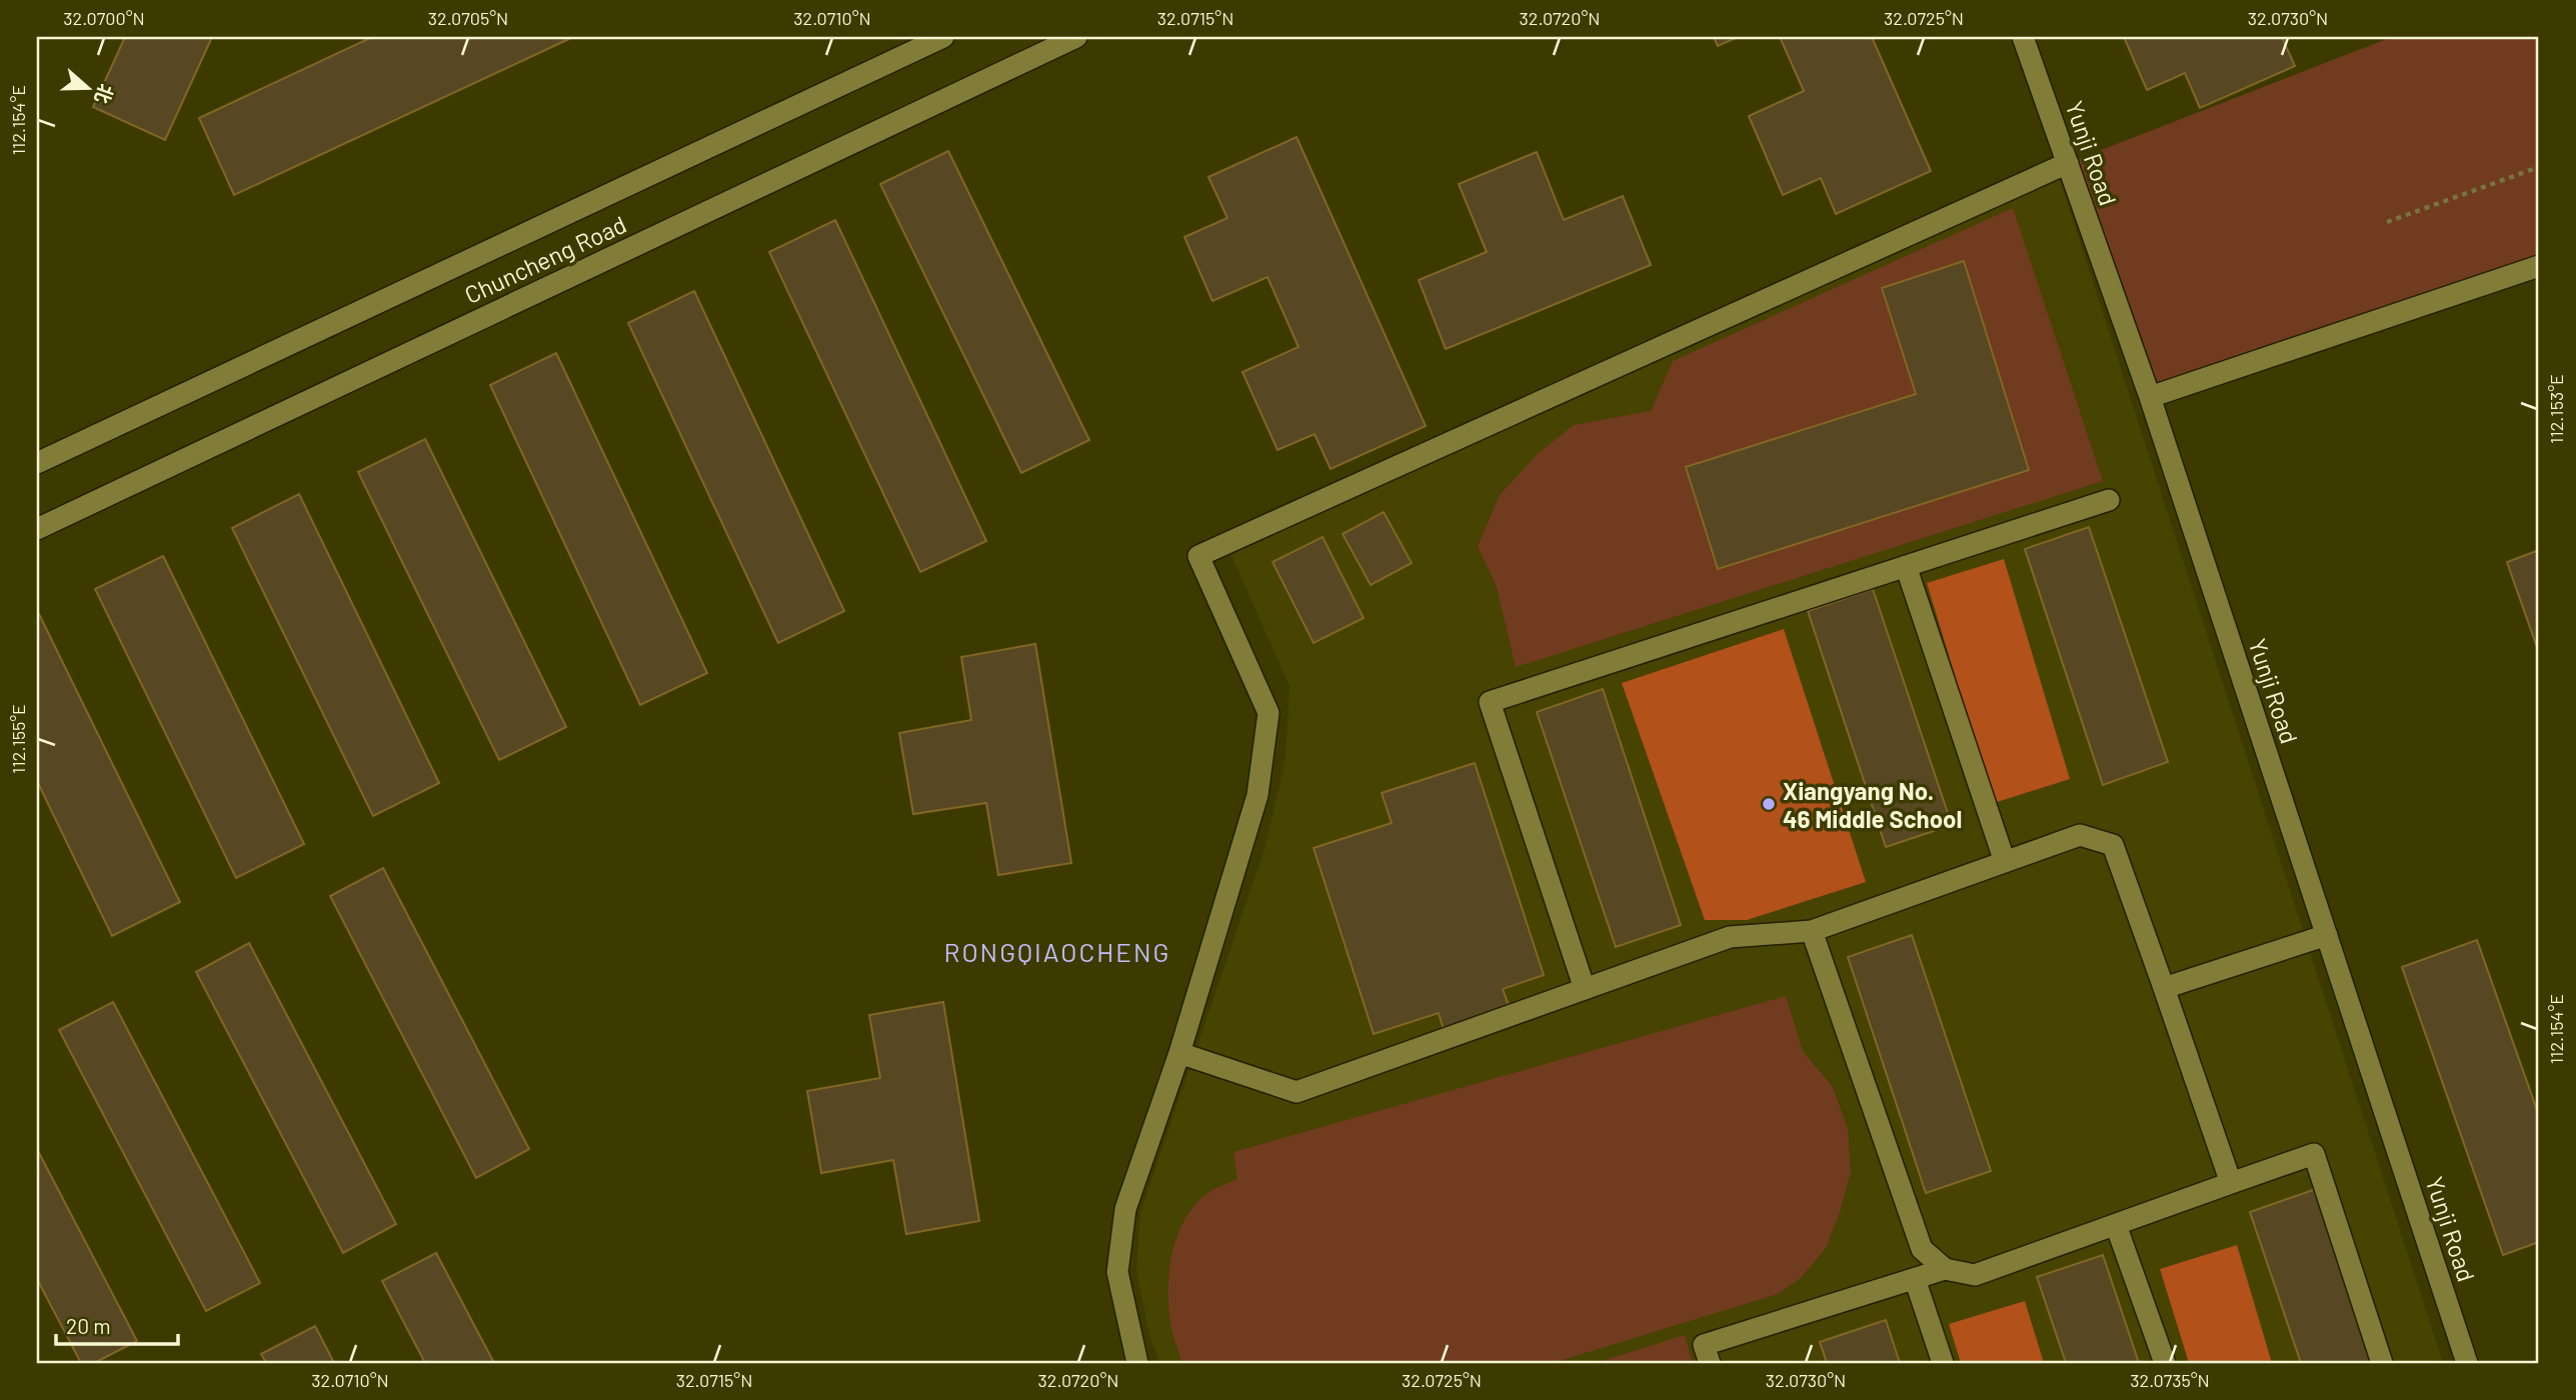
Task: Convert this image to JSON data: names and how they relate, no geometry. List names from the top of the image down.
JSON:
{
  "streets": {
    "street": ["Yunji Road", "Chuncheng Road"]
  },
  "districts": ["RONGQIAOCHENG"],
  "places": ["Xiangyang No. 46 Middle School"],
  "scale_bar": "20 m",
  "north": "right",
  "coordinates": [
    "32.0700°N",
    "32.0705°N",
    "32.0710°N",
    "32.0715°N",
    "32.0720°N",
    "32.0725°N",
    "32.0730°N",
    "112.154°E",
    "112.153°E",
    "112.155°E",
    "32.0735°N"
  ]
}
